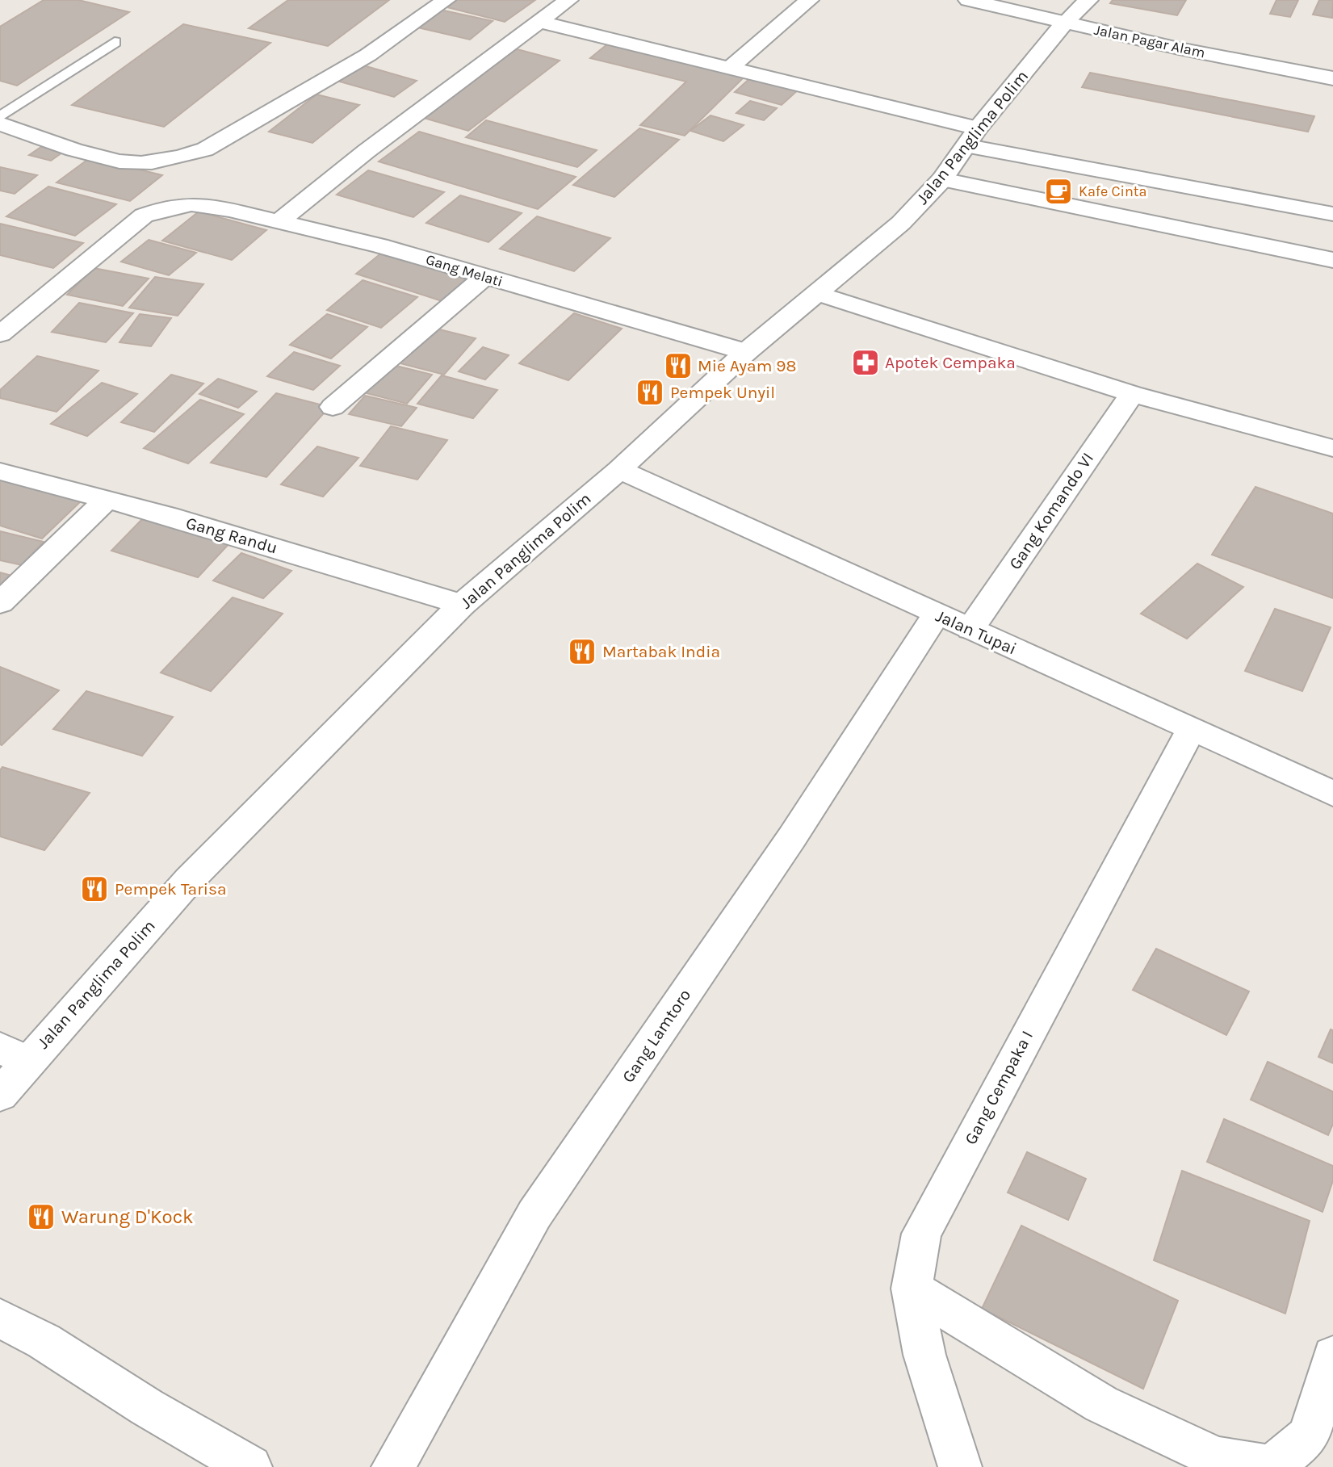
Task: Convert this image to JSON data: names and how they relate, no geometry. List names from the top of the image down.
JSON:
{
  "streets": {
    "street": [
      "Jalan Pagar Alam",
      "Jalan Panglima Polim",
      "Gang Melati",
      "Gang Komando VI",
      "Gang Randu",
      "Jalan Tupai",
      "Gang Lamtoro",
      "Gang Cempaka I"
    ]
  },
  "crossings": [
    ["Jalan Pagar Alam", "Jalan Panglima Polim"],
    ["Jalan Panglima Polim", "Gang Melati"],
    ["Jalan Panglima Polim", "Gang Randu"],
    ["Jalan Panglima Polim", "Jalan Tupai"],
    ["Gang Komando VI", "Jalan Tupai"],
    ["Jalan Tupai", "Gang Lamtoro"],
    ["Jalan Tupai", "Gang Cempaka I"]
  ],
  "places": {
    "cafe": ["Kafe Cinta"],
    "pharmacy": ["Apotek Cempaka"],
    "restaurant": [
      "Mie Ayam 98",
      "Pempek Unyil",
      "Martabak India",
      "Pempek Tarisa",
      "Warung D'Kock"
    ]
  }
}
